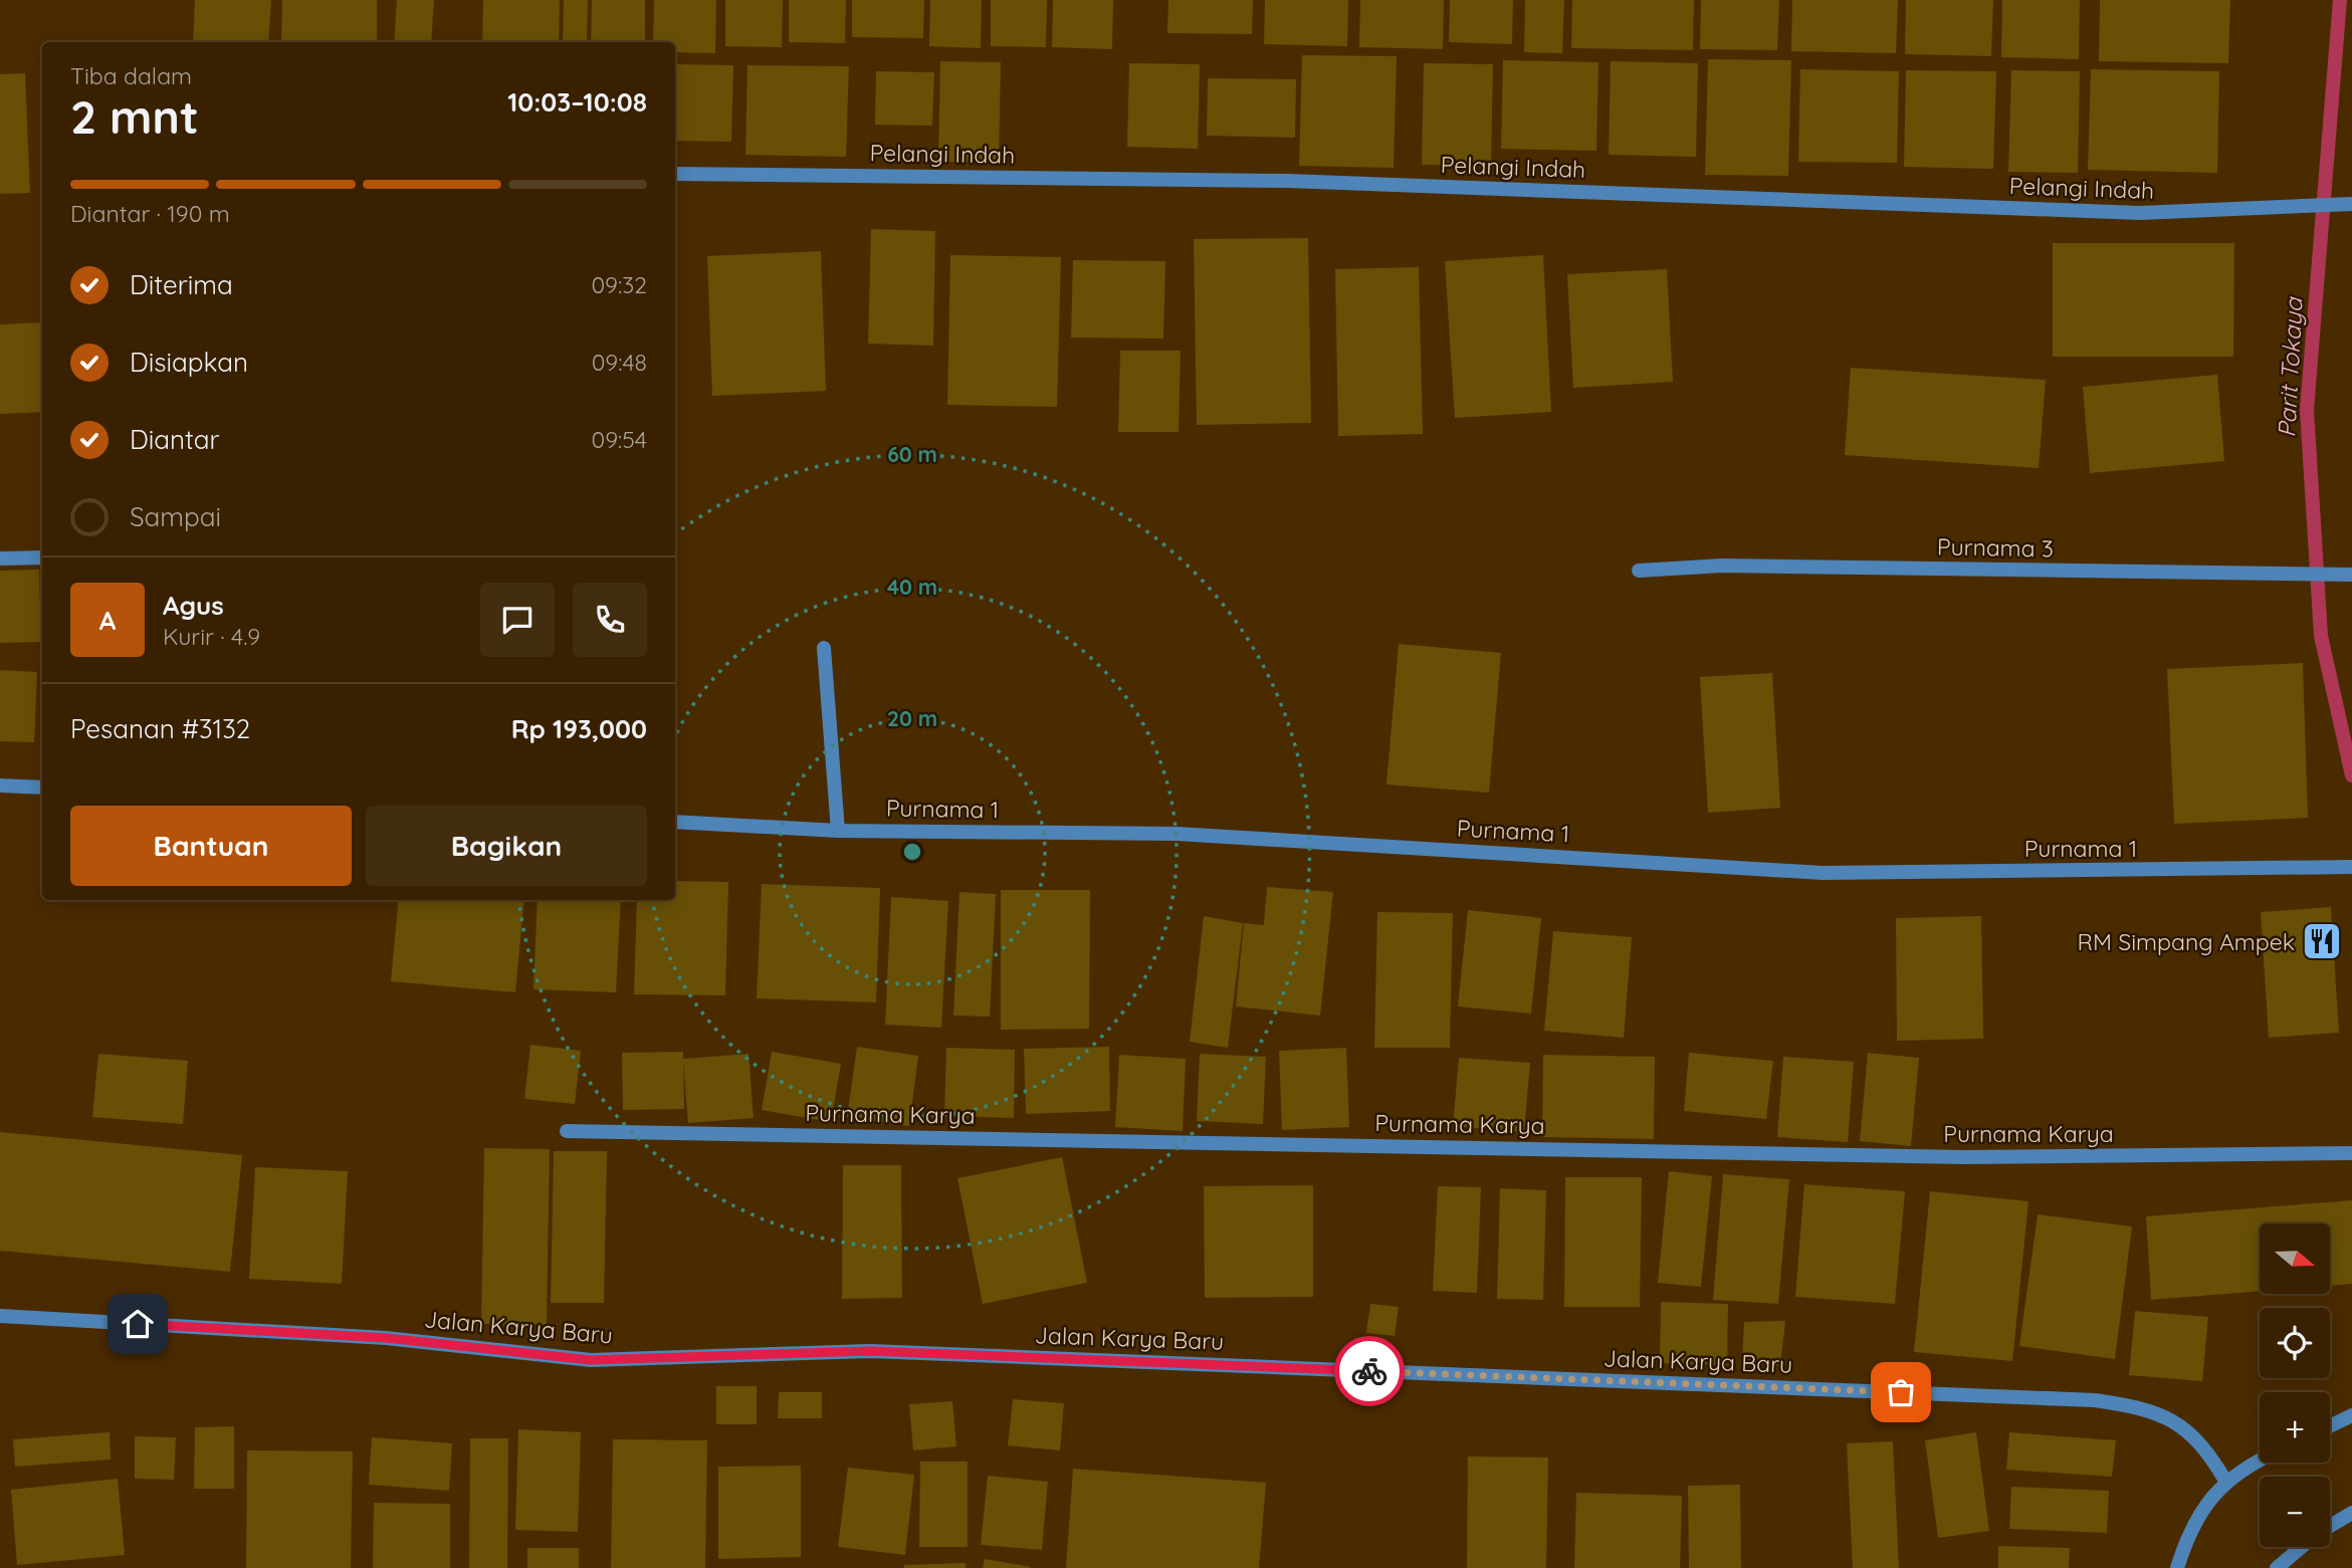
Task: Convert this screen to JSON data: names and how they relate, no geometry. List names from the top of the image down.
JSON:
{
  "streets": {
    "street": [
      "Pelangi Indah",
      "Purnama 3",
      "Purnama 1",
      "Purnama Karya",
      "Jalan Karya Baru"
    ]
  },
  "water": ["Parit Tokaya"],
  "places": {
    "restaurant": ["RM Simpang Ampek"]
  },
  "north": "right",
  "page": {
    "heading": ["2 mnt", "Tiba dalam", "10:03–10:08"],
    "panel": [
      "Agus",
      "Kurir · 4.9",
      "Pesanan #3132",
      "Rp 193,000"
    ],
    "bar": "Diantar · 190 m",
    "list": [
      ["Diterima", "09:32"],
      ["Disiapkan", "09:48"],
      ["Diantar", "09:54"],
      "Sampai"
    ],
    "round": "A",
    "buttons": ["Bantuan", "Bagikan"],
    "map_buttons": ["+", "−"]
  },
  "rings": ["60 m", "40 m", "20 m"]
}
